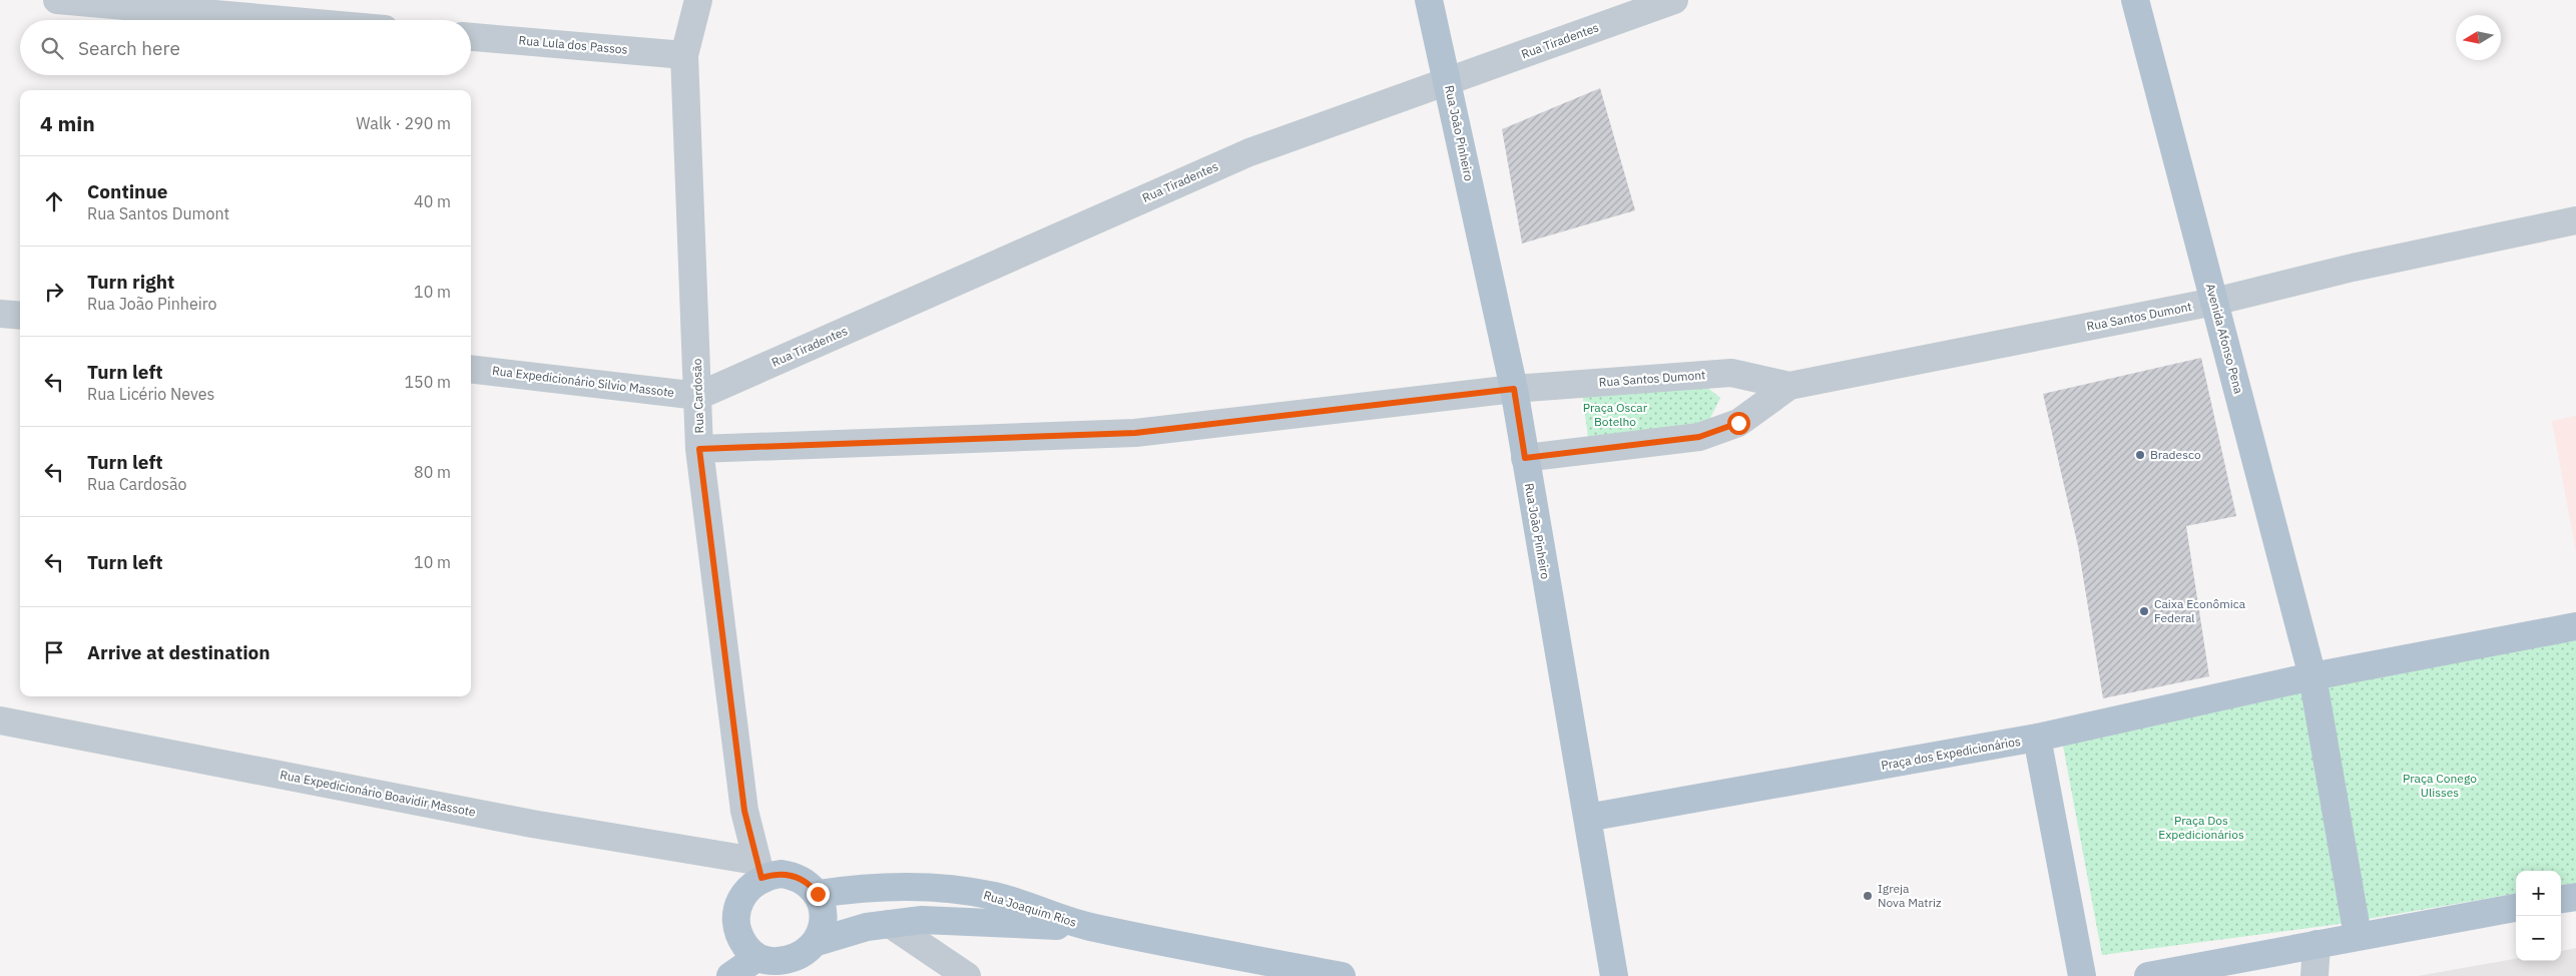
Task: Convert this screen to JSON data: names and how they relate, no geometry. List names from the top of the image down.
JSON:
{
  "streets": {
    "main road": [
      "Rua João Pinheiro",
      "Avenida Afonso Pena",
      "Praça dos Expedicionários",
      "Rua Joaquim Rios"
    ],
    "street": [
      "Rua Tiradentes",
      "Rua Lula dos Passos",
      "Rua Santos Dumont",
      "Rua Expedicionário Silvio Massote",
      "Rua Cardosão",
      "Rua Expedicionário Boavidir Massote"
    ]
  },
  "crossings": [
    ["Rua Tiradentes", "Rua João Pinheiro"],
    ["Rua Tiradentes", "Rua Expedicionário Silvio Massote"],
    ["Rua Tiradentes", "Rua Cardosão"],
    ["Rua Lula dos Passos", "Rua Cardosão"],
    ["Rua João Pinheiro", "Rua Santos Dumont"],
    ["Rua João Pinheiro", "Praça dos Expedicionários"],
    ["Rua Santos Dumont", "Avenida Afonso Pena"],
    ["Rua Santos Dumont", "Rua Cardosão"],
    ["Avenida Afonso Pena", "Praça dos Expedicionários"],
    ["Rua Expedicionário Silvio Massote", "Rua Cardosão"],
    ["Rua Cardosão", "Rua Expedicionário Boavidir Massote"],
    ["Rua Cardosão", "Rua Joaquim Rios"],
    ["Rua Expedicionário Boavidir Massote", "Rua Joaquim Rios"]
  ],
  "parks": ["Praça Oscar Botelho", "Praça Conego Ulisses", "Praça Dos Expedicionários"],
  "places": ["Bradesco", "Caixa Econômica Federal", "Igreja Nova Matriz"],
  "north": "left",
  "page": {
    "search": "Search here",
    "heading": ["4 min", "Walk · 290 m"],
    "list": [
      ["Continue", "Rua Santos Dumont", "40 m"],
      ["Turn right", "Rua João Pinheiro", "10 m"],
      ["Turn left", "Rua Licério Neves", "150 m"],
      ["Turn left", "Rua Cardosão", "80 m"],
      ["Turn left", "10 m"],
      "Arrive at destination"
    ],
    "map_buttons": ["+", "−"]
  }
}
